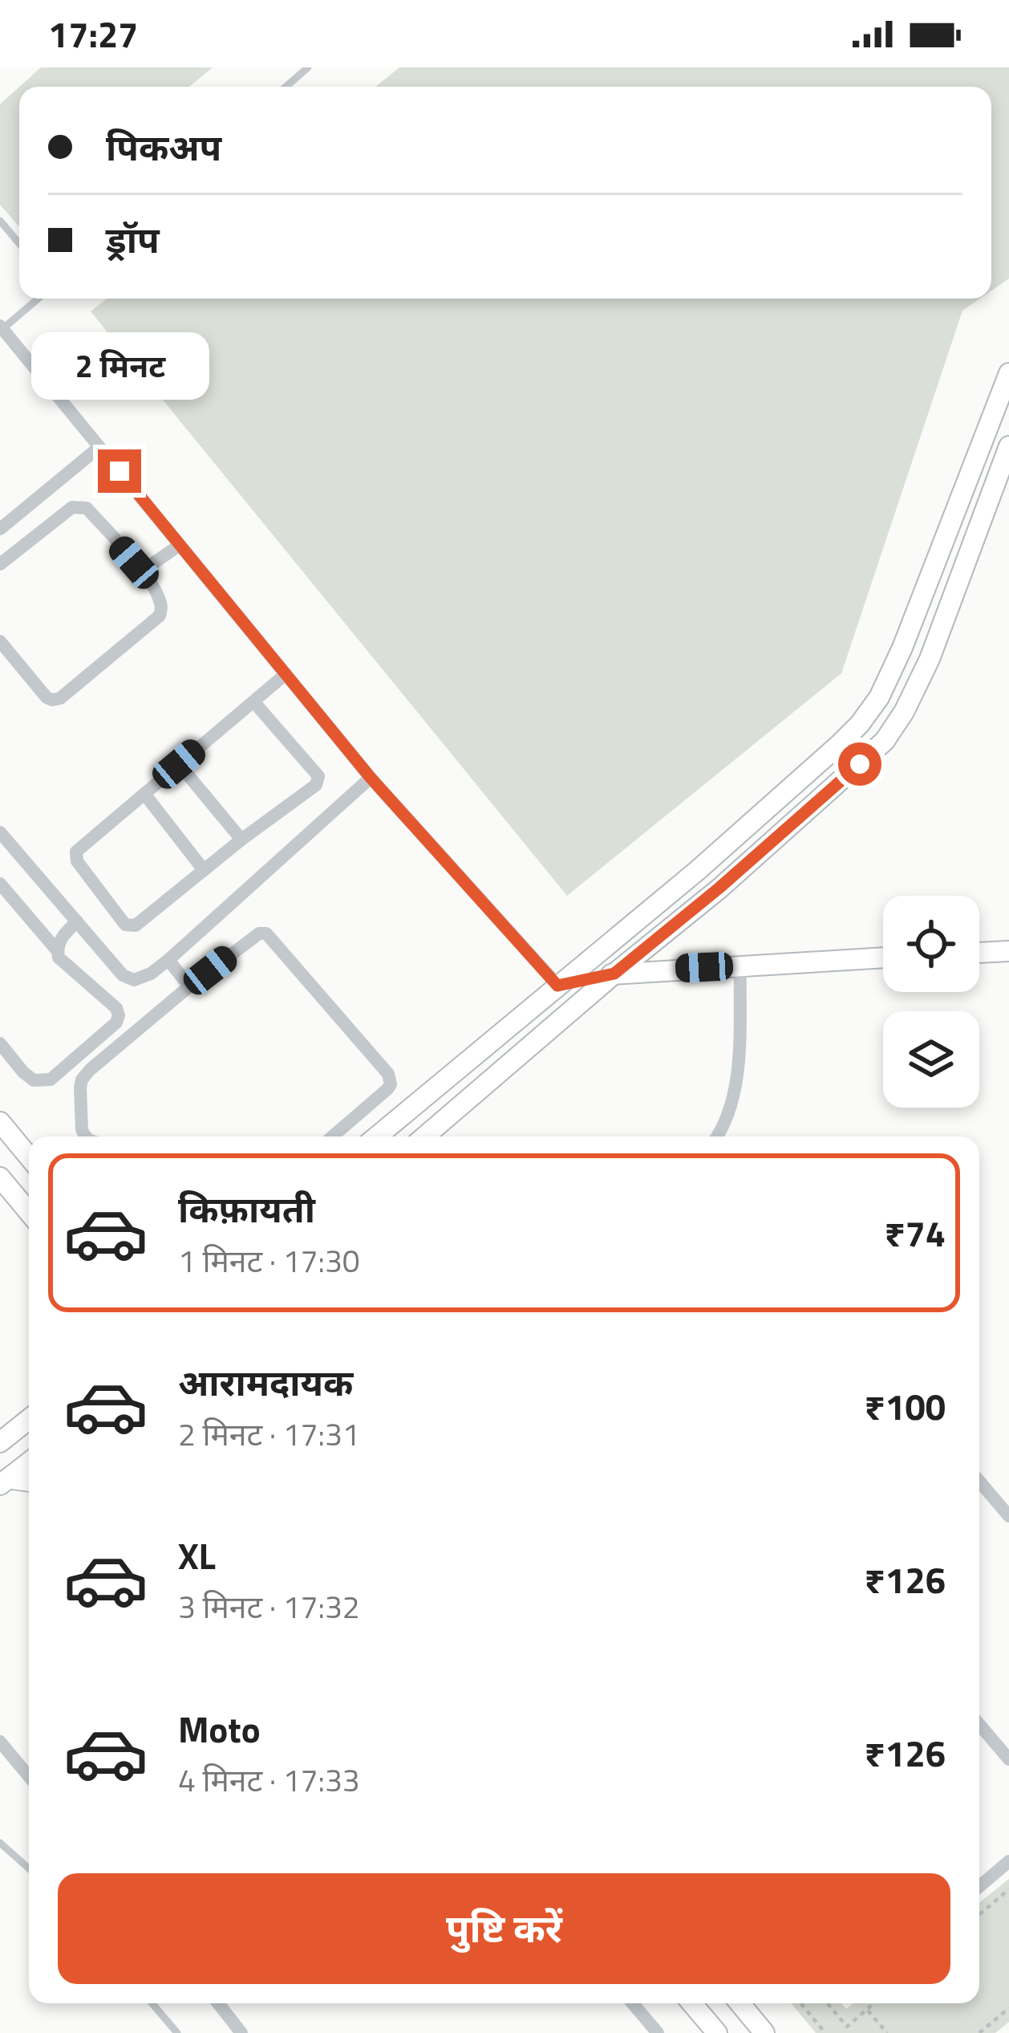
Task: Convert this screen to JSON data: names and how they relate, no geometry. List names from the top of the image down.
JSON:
{
  "page": {
    "status": "17:27",
    "banner": ["पिकअप", "ड्रॉप"],
    "bubble": "2 मिनट",
    "list": [
      {
        "name": "किफ़ायती",
        "note": "1 मिनट · 17:30",
        "value": "₹74"
      },
      {
        "name": "आरामदायक",
        "note": "2 मिनट · 17:31",
        "value": "₹100"
      },
      {
        "name": "XL",
        "note": "3 मिनट · 17:32",
        "value": "₹126"
      },
      {
        "name": "Moto",
        "note": "4 मिनट · 17:33",
        "value": "₹126"
      }
    ],
    "buttons": "पुष्टि करें"
  }
}
